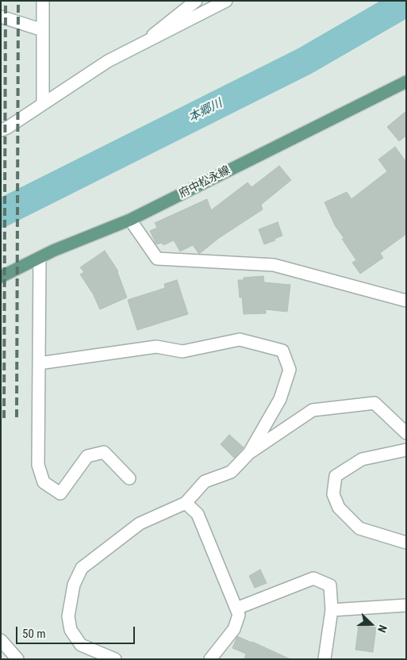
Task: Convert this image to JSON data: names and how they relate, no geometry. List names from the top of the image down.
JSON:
{
  "streets": {
    "main road": ["府中松永線"]
  },
  "water": ["本郷川"],
  "scale_bar": "50 m",
  "north": "right"
}
